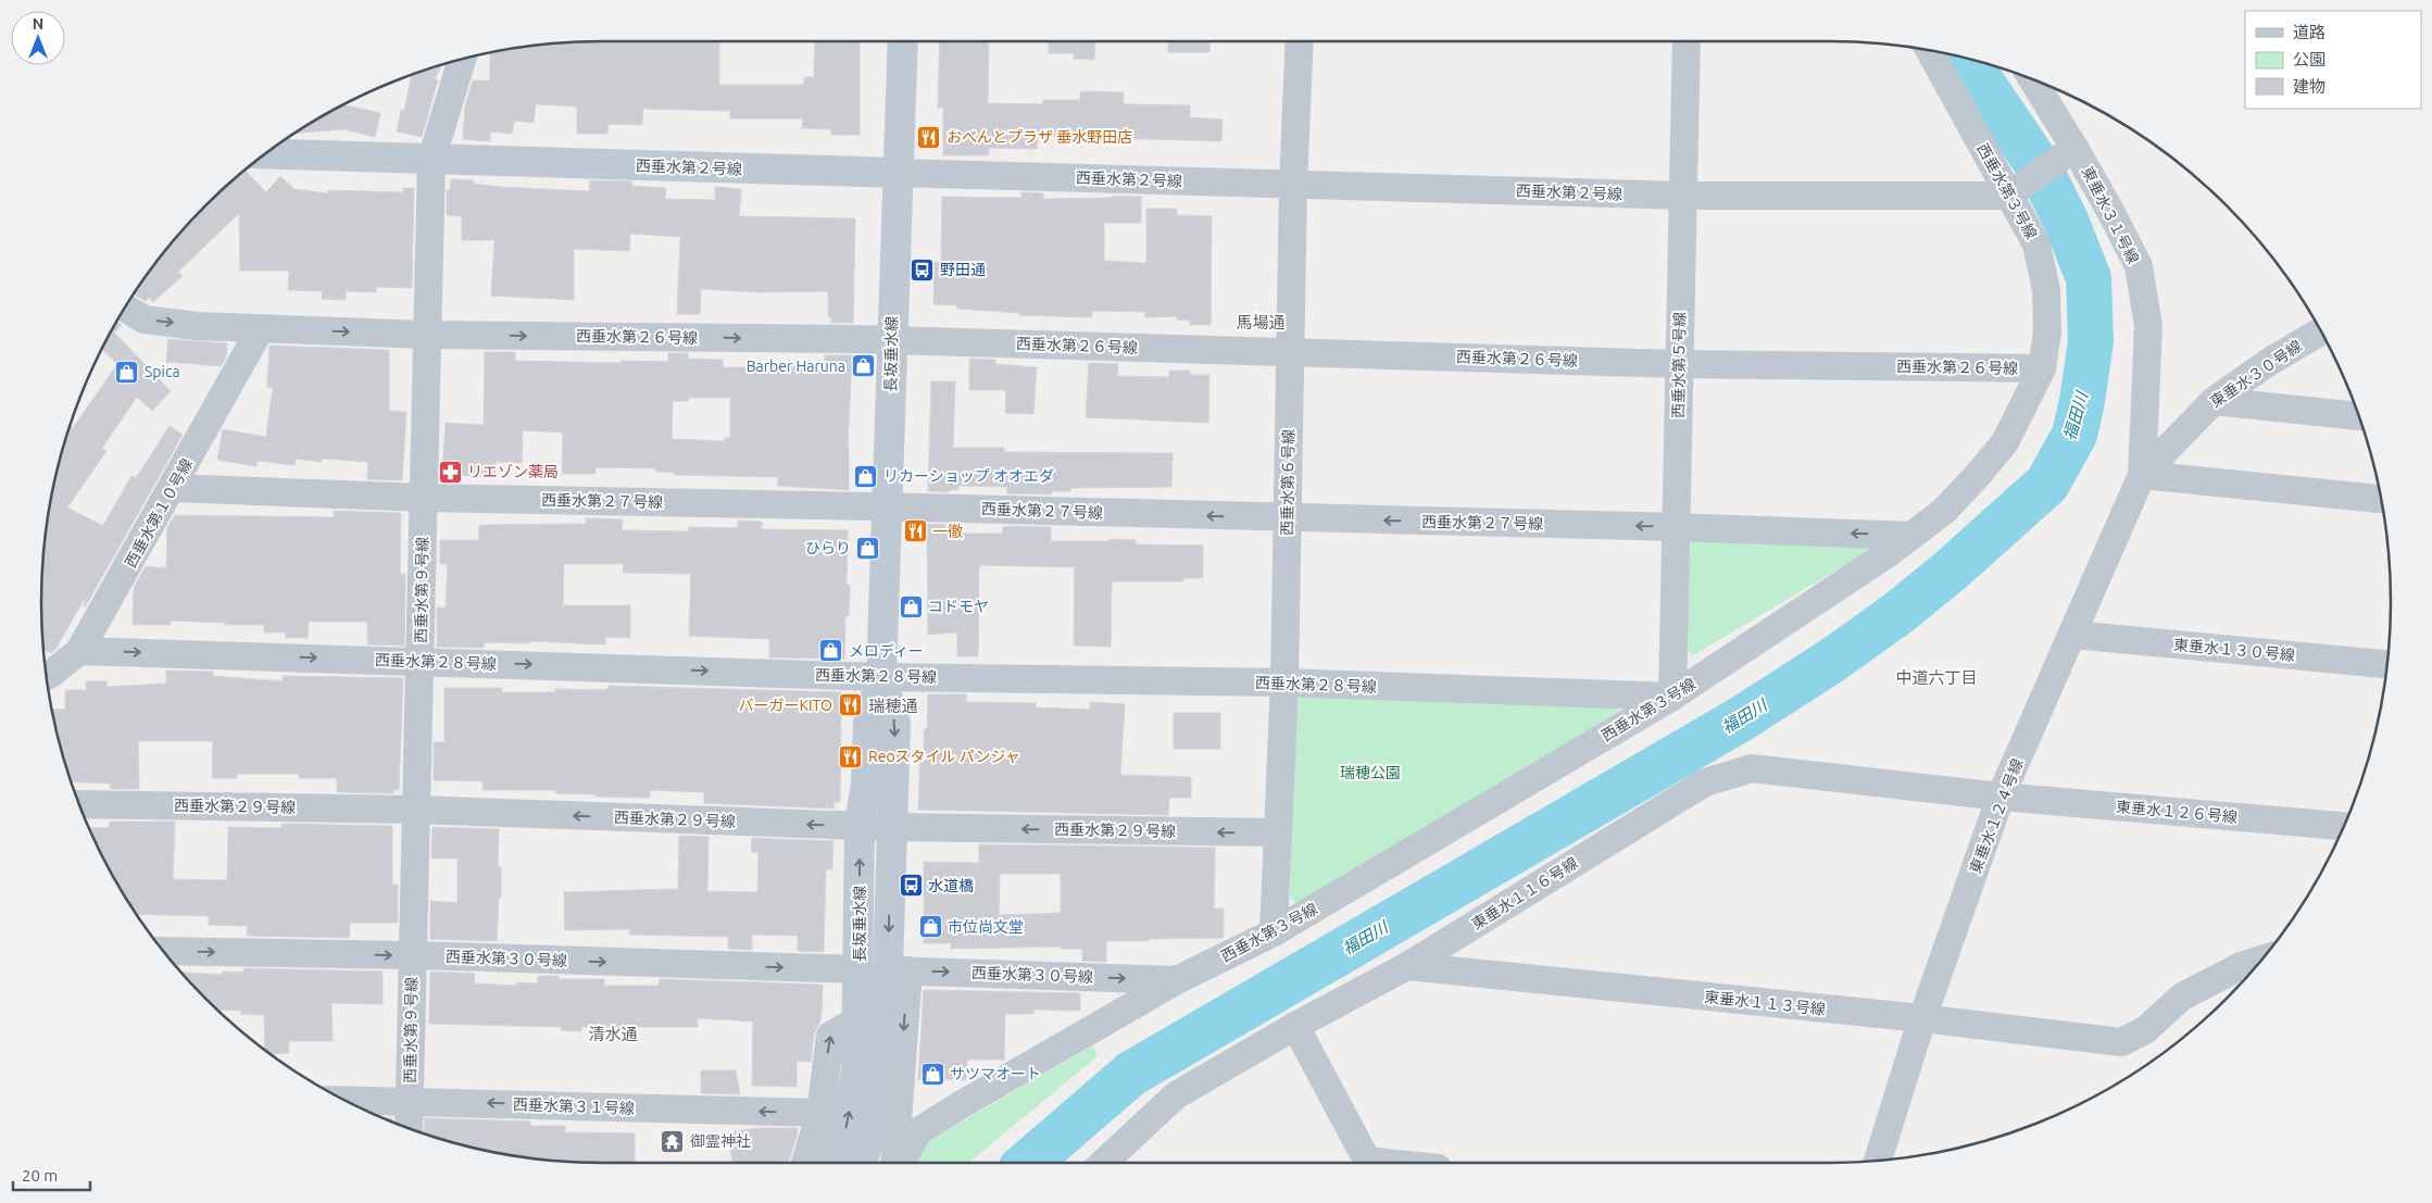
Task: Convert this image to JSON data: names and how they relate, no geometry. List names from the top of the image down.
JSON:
{
  "streets": {
    "main road": ["西垂水第２号線", "長坂垂水線"],
    "street": [
      "西垂水第３号線",
      "東垂水３１号線",
      "西垂水第２６号線",
      "西垂水第５号線",
      "東垂水３０号線",
      "西垂水第６号線",
      "西垂水第２７号線",
      "西垂水第１０号線",
      "西垂水第９号線",
      "東垂水１３０号線",
      "西垂水第２８号線",
      "西垂水第２９号線",
      "東垂水１２６号線",
      "東垂水１２４号線",
      "東垂水１１６号線",
      "西垂水第３０号線",
      "東垂水１１３号線",
      "西垂水第３１号線"
    ]
  },
  "crossings": [
    ["西垂水第２号線", "西垂水第３号線"],
    ["西垂水第２号線", "長坂垂水線"],
    ["西垂水第２号線", "西垂水第５号線"],
    ["西垂水第２号線", "西垂水第６号線"],
    ["西垂水第２号線", "西垂水第９号線"],
    ["西垂水第３号線", "西垂水第２６号線"],
    ["西垂水第３号線", "西垂水第５号線"],
    ["西垂水第３号線", "西垂水第６号線"],
    ["西垂水第３号線", "西垂水第２７号線"],
    ["西垂水第３号線", "西垂水第２８号線"],
    ["西垂水第３号線", "西垂水第３０号線"],
    ["東垂水３１号線", "東垂水３０号線"],
    ["東垂水３１号線", "東垂水１２４号線"],
    ["西垂水第２６号線", "長坂垂水線"],
    ["西垂水第２６号線", "西垂水第５号線"],
    ["西垂水第２６号線", "西垂水第６号線"],
    ["西垂水第２６号線", "西垂水第１０号線"],
    ["西垂水第２６号線", "西垂水第９号線"],
    ["長坂垂水線", "西垂水第２７号線"],
    ["長坂垂水線", "西垂水第２８号線"],
    ["長坂垂水線", "西垂水第２９号線"],
    ["長坂垂水線", "西垂水第３０号線"],
    ["西垂水第５号線", "西垂水第２７号線"],
    ["西垂水第５号線", "西垂水第２８号線"],
    ["東垂水３０号線", "東垂水１２４号線"],
    ["西垂水第６号線", "西垂水第２７号線"],
    ["西垂水第６号線", "西垂水第２８号線"],
    ["西垂水第６号線", "西垂水第２９号線"],
    ["西垂水第２７号線", "西垂水第１０号線"],
    ["西垂水第２７号線", "西垂水第９号線"],
    ["西垂水第１０号線", "西垂水第２８号線"],
    ["西垂水第９号線", "西垂水第２８号線"],
    ["西垂水第９号線", "西垂水第２９号線"],
    ["西垂水第９号線", "西垂水第３０号線"],
    ["西垂水第９号線", "西垂水第３１号線"],
    ["東垂水１３０号線", "東垂水１２４号線"],
    ["東垂水１２６号線", "東垂水１２４号線"],
    ["東垂水１２６号線", "東垂水１１６号線"],
    ["東垂水１２４号線", "東垂水１１６号線"],
    ["東垂水１２４号線", "東垂水１１３号線"],
    ["東垂水１１６号線", "東垂水１１３号線"]
  ],
  "one_way": [
    "西垂水第２６号線",
    "西垂水第２７号線",
    "西垂水第２８号線",
    "西垂水第２９号線",
    "西垂水第３０号線",
    "西垂水第３１号線"
  ],
  "districts": [
    "馬場通",
    "中道六丁目",
    "瑞穂通",
    "清水通"
  ],
  "water": ["福田川"],
  "parks": ["瑞穂公園"],
  "places": {
    "restaurant": [
      "おべんとプラザ 垂水野田店",
      "一徹",
      "バーガーKITO",
      "Reoスタイル パンジャ"
    ],
    "bus stop": ["野田通", "水道橋"],
    "shop": [
      "Barber Haruna",
      "Spica",
      "リカーショップ オオエダ",
      "ひらり",
      "コドモヤ",
      "メロディー",
      "市位尚文堂",
      "サツマオート"
    ],
    "pharmacy": ["リエゾン薬局"],
    "temple": ["御霊神社"]
  },
  "legend": ["道路", "公園", "建物"],
  "scale_bar": "20 m",
  "north": "top"
}
